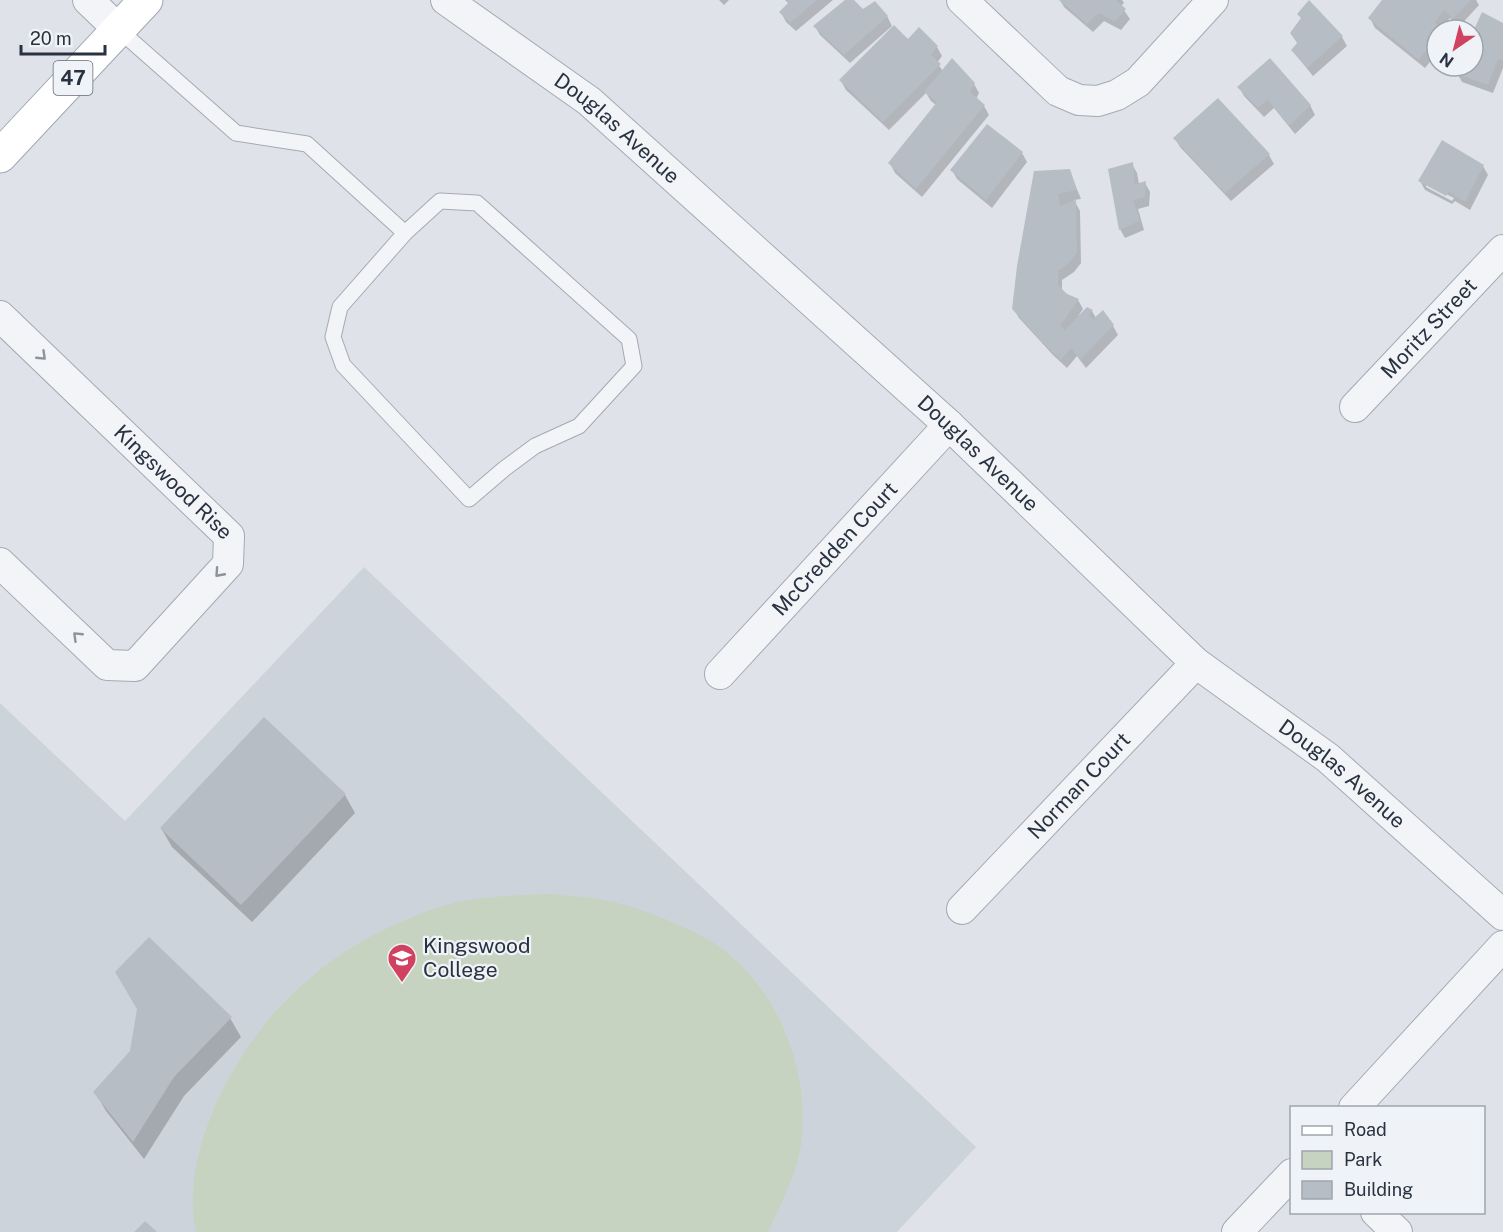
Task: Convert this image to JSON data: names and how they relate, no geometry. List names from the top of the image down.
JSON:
{
  "streets": {
    "main road": ["47"],
    "street": [
      "Douglas Avenue",
      "Moritz Street",
      "Kingswood Rise",
      "McCredden Court",
      "Norman Court"
    ]
  },
  "crossings": [
    ["Douglas Avenue", "McCredden Court"],
    ["Douglas Avenue", "Norman Court"]
  ],
  "places": {
    "school or university": ["Kingswood College"]
  },
  "legend": ["Road", "Park", "Building"],
  "scale_bar": "20 m",
  "north": "bottom left"
}
